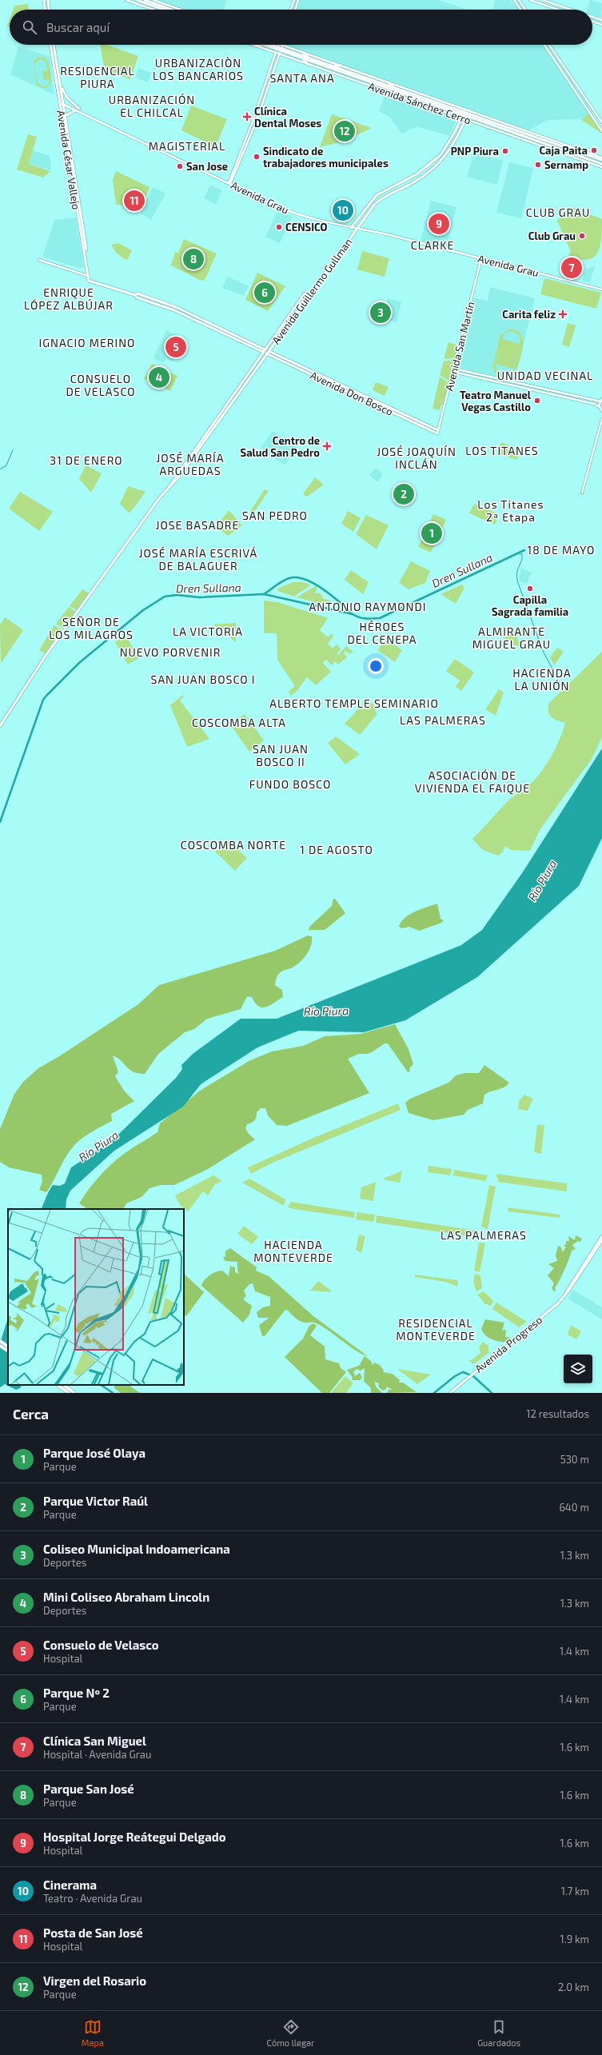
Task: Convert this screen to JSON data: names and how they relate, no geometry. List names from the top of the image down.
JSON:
{
  "streets": {
    "main road": [
      "Avenida Sánchez Cerro",
      "Avenida César Vallejo",
      "Avenida Grau",
      "Avenida Guillermo Gullman",
      "Avenida San Martín",
      "Avenida Don Bosco",
      "Avenida Progreso"
    ]
  },
  "crossings": [
    ["Avenida Sánchez Cerro", "Avenida Guillermo Gullman"],
    ["Avenida César Vallejo", "Avenida Grau"],
    ["Avenida César Vallejo", "Avenida Guillermo Gullman"],
    ["Avenida Grau", "Avenida Guillermo Gullman"],
    ["Avenida Grau", "Avenida San Martín"],
    ["Avenida Guillermo Gullman", "Avenida Don Bosco"],
    ["Avenida San Martín", "Avenida Don Bosco"]
  ],
  "districts": [
    "URBANIZACIÒN LOS BANCARIOS",
    "RESIDENCIAL PIURA",
    "SANTA ANA",
    "URBANIZACIÓN EL CHILCAL",
    "MAGISTERIAL",
    "CLUB GRAU",
    "CLARKE",
    "ENRIQUE LÓPEZ ALBÚJAR",
    "IGNACIO MERINO",
    "UNIDAD VECINAL",
    "CONSUELO DE VELASCO",
    "LOS TITANES",
    "JOSÉ JOAQUÍN INCLÁN",
    "JOSÉ MARÍA ARGUEDAS",
    "31 DE ENERO",
    "Los Titanes 2ª Etapa",
    "SAN PEDRO",
    "JOSE BASADRE",
    "18 DE MAYO",
    "JOSÉ MARÍA ESCRIVÁ DE BALAGUER",
    "ANTONIO RAYMONDI",
    "SEÑOR DE LOS MILAGROS",
    "HÉROES DEL CENEPA",
    "LA VICTORIA",
    "ALMIRANTE MIGUEL GRAU",
    "NUEVO PORVENIR",
    "HACIENDA LA UNIÓN",
    "SAN JUAN BOSCO I",
    "ALBERTO TEMPLE SEMINARIO",
    "LAS PALMERAS",
    "COSCOMBA ALTA",
    "SAN JUAN BOSCO II",
    "ASOCIACIÓN DE VIVIENDA EL FAIQUE",
    "FUNDO BOSCO",
    "COSCOMBA NORTE",
    "1 DE AGOSTO",
    "LAS PALMERAS",
    "HACIENDA MONTEVERDE",
    "RESIDENCIAL MONTEVERDE"
  ],
  "water": ["Dren Sullana", "Río Piura"],
  "places": {
    "health": ["Clínica Dental Moses", "Carita feliz", "Centro de Salud San Pedro"],
    "other": [
      "Caja Paita",
      "PNP Piura",
      "Sindicato de trabajadores municipales",
      "Sernamp",
      "San Jose",
      "CENSICO",
      "Club Grau",
      "Teatro Manuel Vegas Castillo",
      "Capilla Sagrada familia"
    ]
  },
  "page": {
    "search": "Buscar aquí",
    "pins": [
      "12",
      "11",
      "10",
      "9",
      "8",
      "7",
      "6",
      "3",
      "5",
      "4",
      "2",
      "1"
    ],
    "heading": ["Cerca", "12 resultados"],
    "list": [
      {
        "mark": "1",
        "name": "Parque José Olaya",
        "note": "Parque",
        "value": "530 m"
      },
      {
        "mark": "2",
        "name": "Parque Victor Raúl",
        "note": "Parque",
        "value": "640 m"
      },
      {
        "mark": "3",
        "name": "Coliseo Municipal Indoamericana",
        "note": "Deportes",
        "value": "1.3 km"
      },
      {
        "mark": "4",
        "name": "Mini Coliseo Abraham Lincoln",
        "note": "Deportes",
        "value": "1.3 km"
      },
      {
        "mark": "5",
        "name": "Consuelo de Velasco",
        "note": "Hospital",
        "value": "1.4 km"
      },
      {
        "mark": "6",
        "name": "Parque Nº 2",
        "note": "Parque",
        "value": "1.4 km"
      },
      {
        "mark": "7",
        "name": "Clínica San Miguel",
        "note": "Hospital · Avenida Grau",
        "value": "1.6 km"
      },
      {
        "mark": "8",
        "name": "Parque San José",
        "note": "Parque",
        "value": "1.6 km"
      },
      {
        "mark": "9",
        "name": "Hospital Jorge Reátegui Delgado",
        "note": "Hospital",
        "value": "1.6 km"
      },
      {
        "mark": "10",
        "name": "Cinerama",
        "note": "Teatro · Avenida Grau",
        "value": "1.7 km"
      },
      {
        "mark": "11",
        "name": "Posta de San José",
        "note": "Hospital",
        "value": "1.9 km"
      },
      {
        "mark": "12",
        "name": "Virgen del Rosario",
        "note": "Parque",
        "value": "2.0 km"
      }
    ],
    "nav": ["Mapa", "Cómo llegar", "Guardados"]
  }
}
